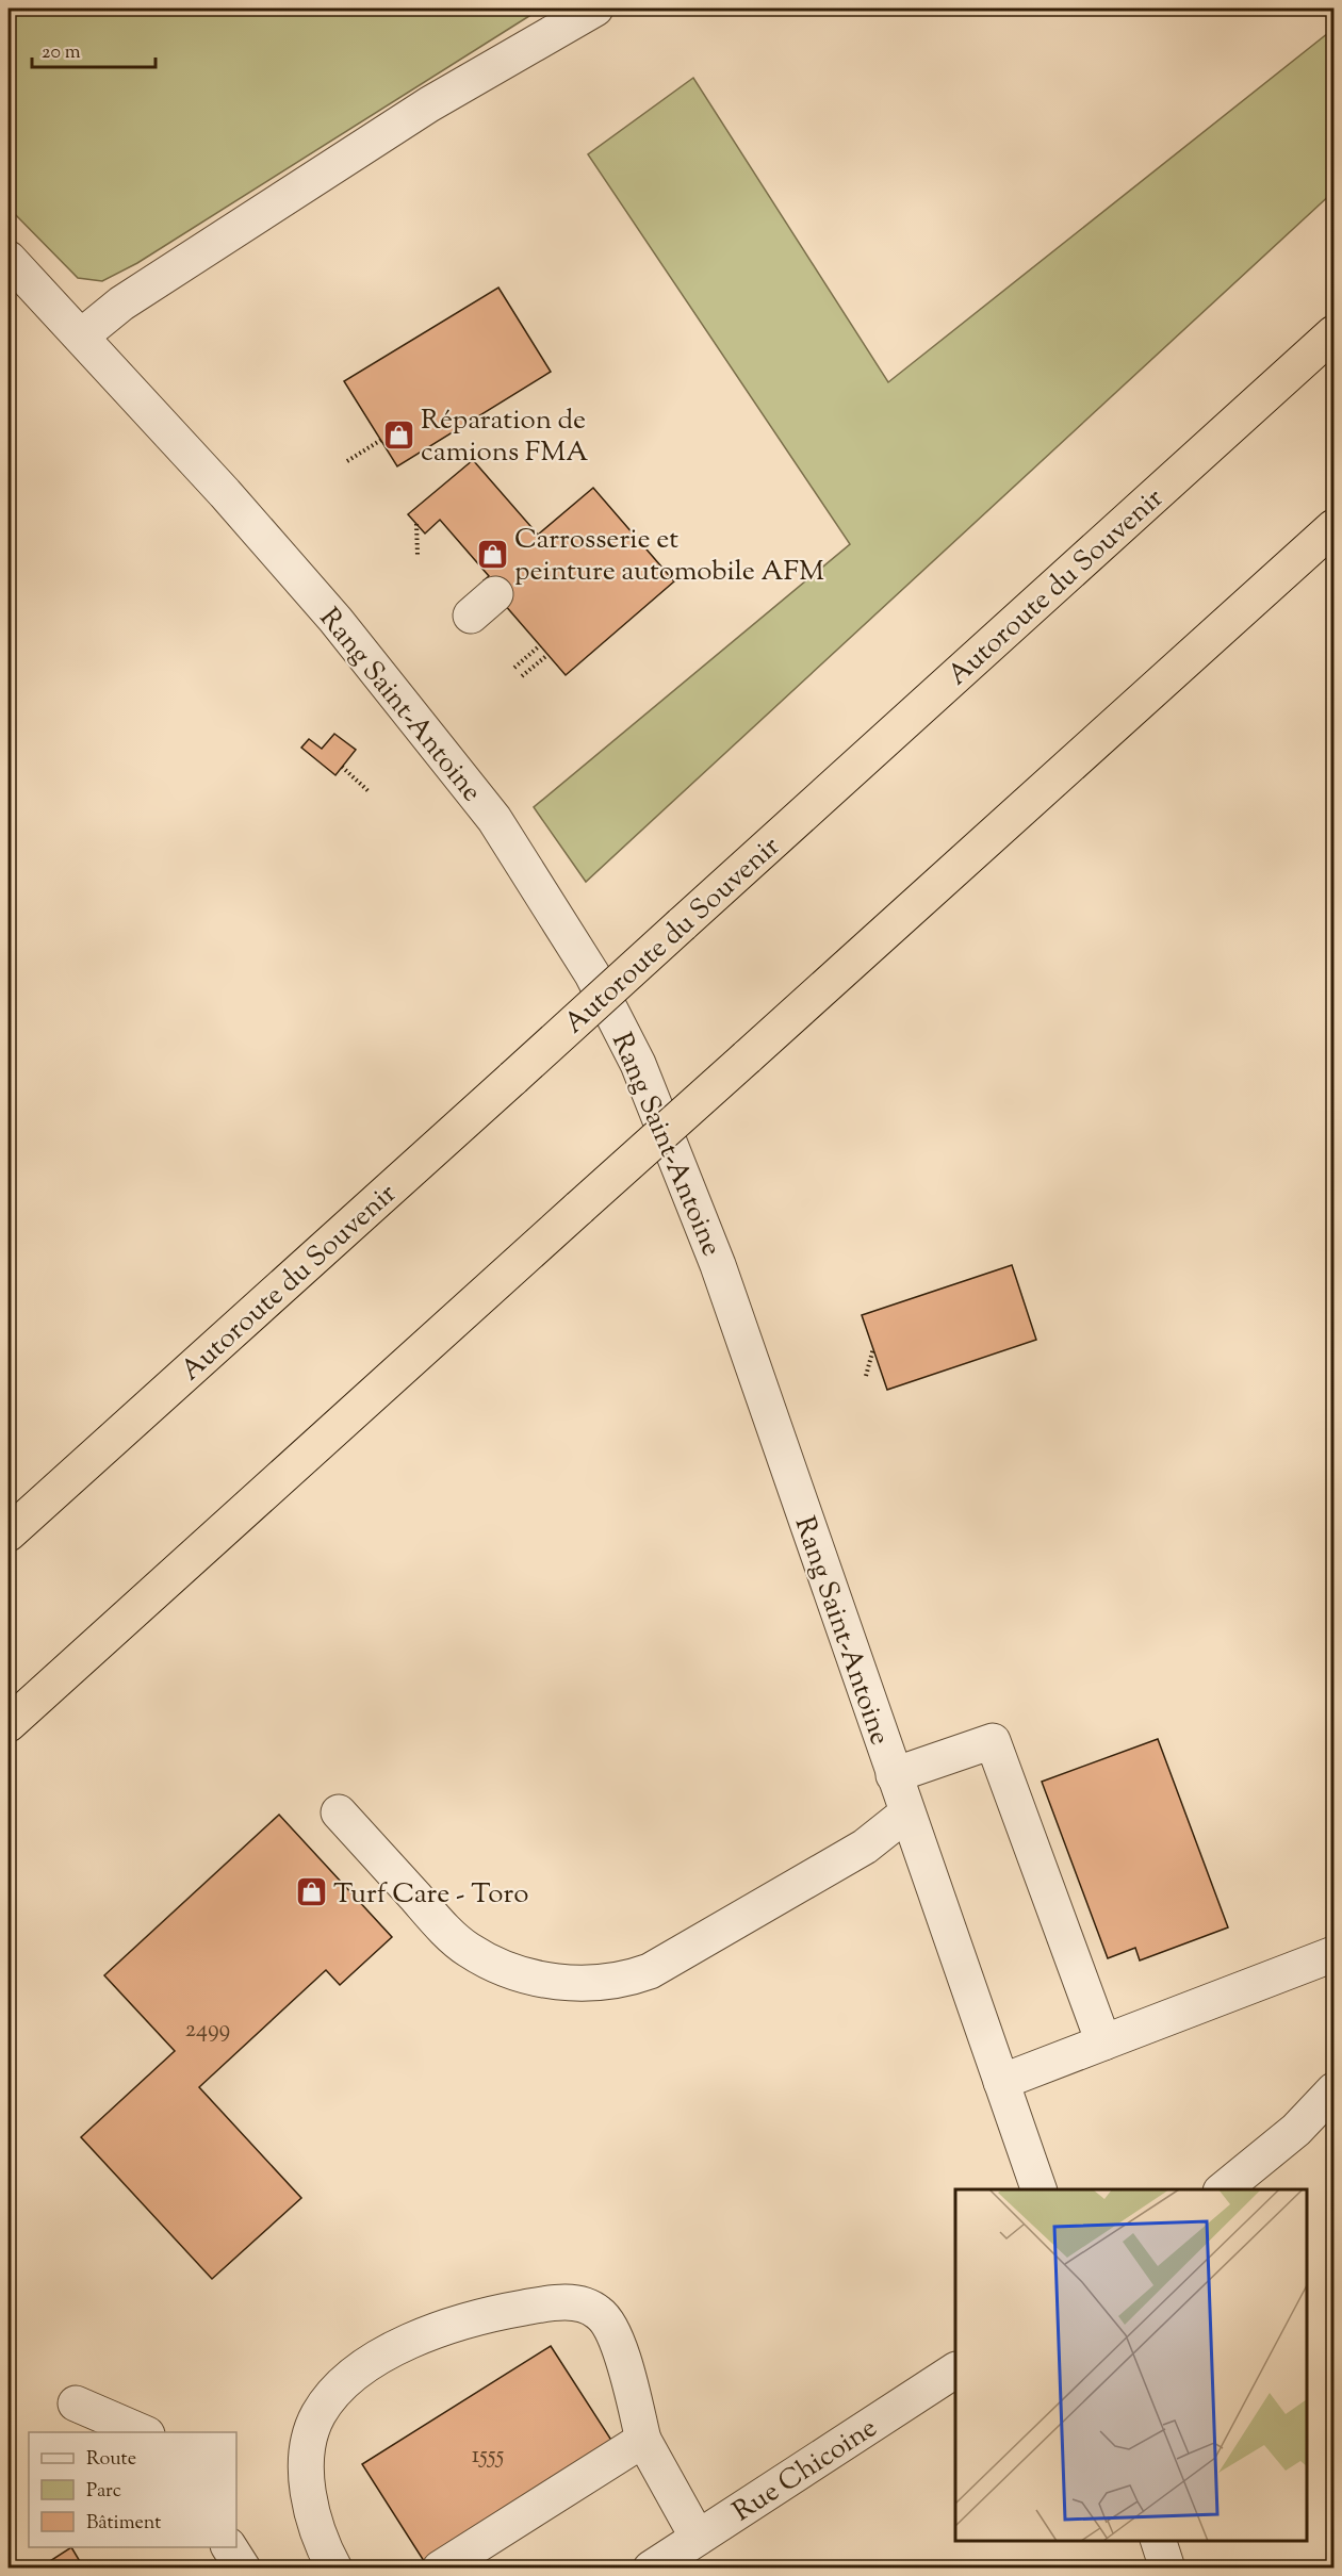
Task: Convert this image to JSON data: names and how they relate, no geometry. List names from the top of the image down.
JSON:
{
  "streets": {
    "highway": ["Autoroute du Souvenir"],
    "street": ["Rang Saint-Antoine", "Rue Chicoine"]
  },
  "places": {
    "shop": ["Réparation de camions FMA", "Carrosserie et peinture automobile AFM", "Turf Care - Toro"]
  },
  "house_numbers": ["2499", "1555"],
  "legend": ["Route", "Parc", "Bâtiment"],
  "scale_bar": "20 m"
}
